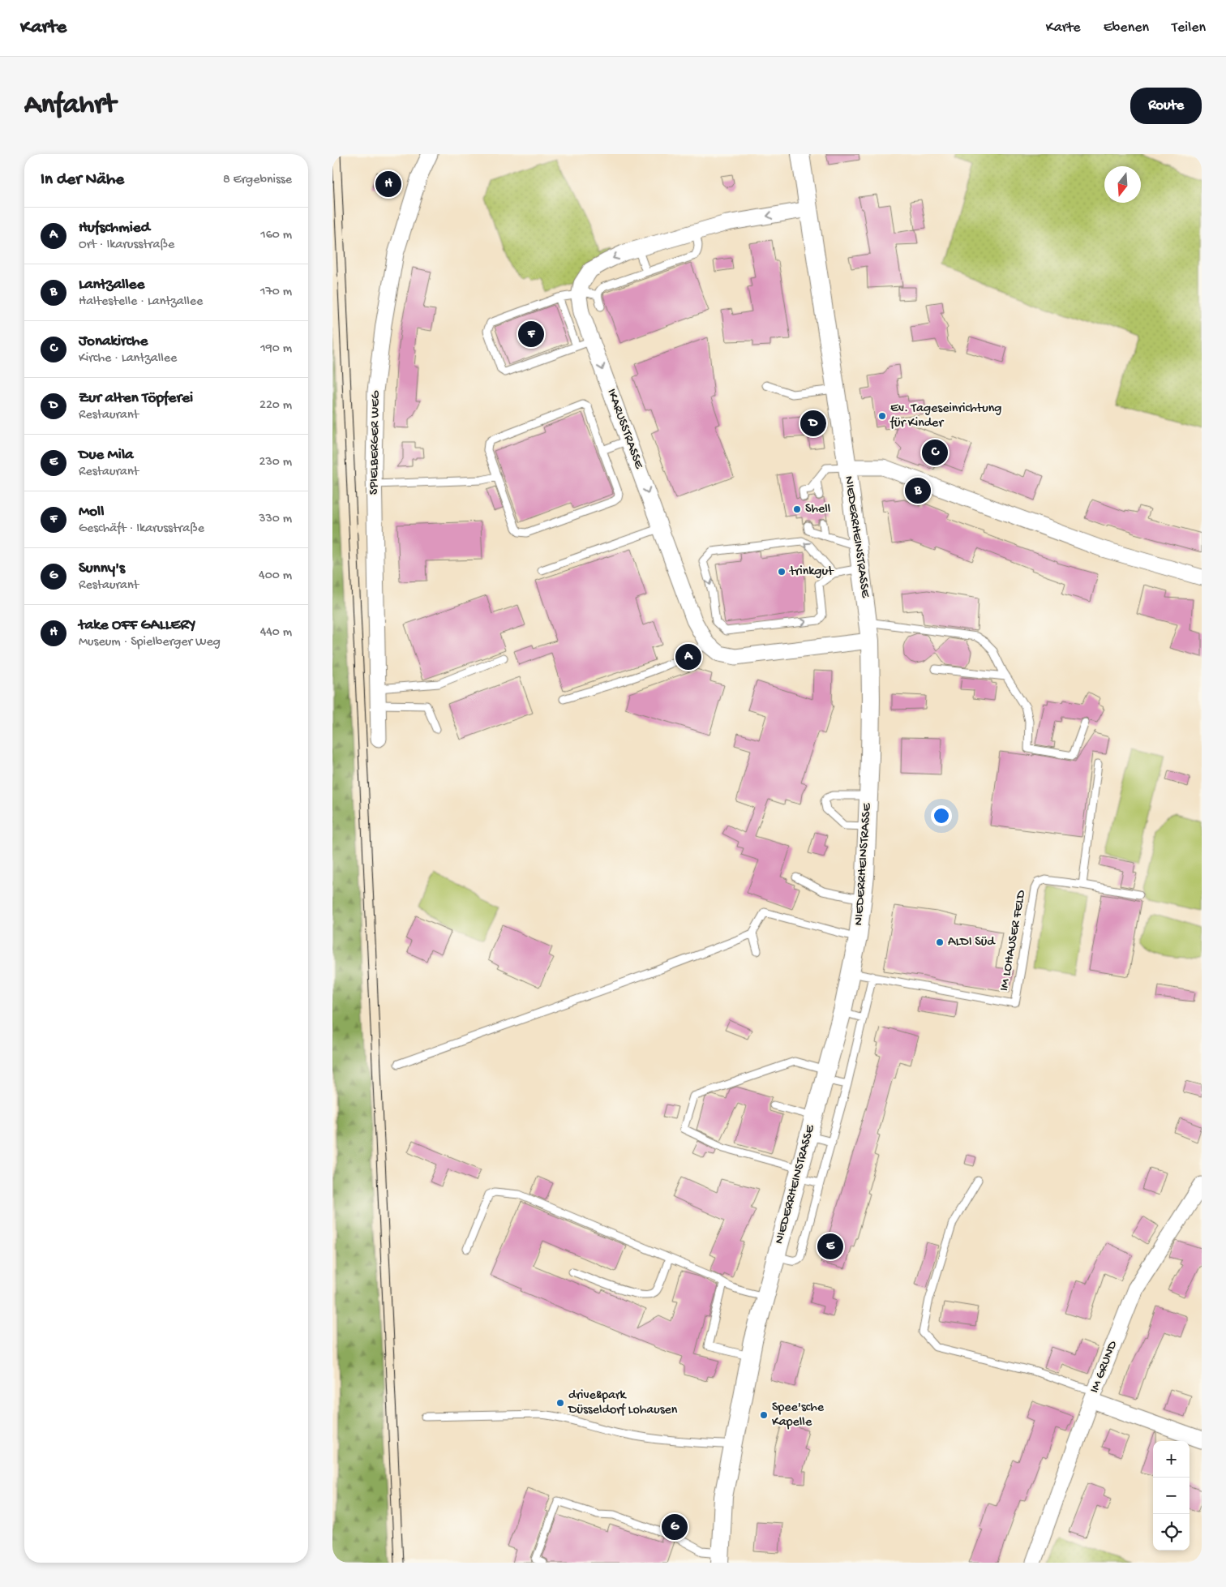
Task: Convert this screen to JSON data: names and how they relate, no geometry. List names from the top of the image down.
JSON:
{
  "streets": {
    "street": [
      "IKARUSSTRASSE",
      "SPIELBERGER WEG",
      "NIEDERRHEINSTRASSE",
      "IM GRUND"
    ],
    "lane": ["IM LOHAUSER FELD"]
  },
  "crossings": [
    ["IKARUSSTRASSE", "NIEDERRHEINSTRASSE"],
    ["NIEDERRHEINSTRASSE", "IM LOHAUSER FELD"]
  ],
  "one_way": ["IKARUSSTRASSE"],
  "places": [
    "Ev. Tageseinrichtung für Kinder",
    "Shell",
    "trinkgut",
    "ALDI Süd",
    "drive&park Düsseldorf Lohausen",
    "Spee'sche Kapelle"
  ],
  "north": "bottom",
  "page": {
    "header": "Karte",
    "nav": ["Karte", "Ebenen", "Teilen"],
    "buttons": "Route",
    "title": "Anfahrt",
    "heading": ["In der Nähe", "8 Ergebnisse"],
    "pins": [
      "H",
      "F",
      "D",
      "C",
      "B",
      "A",
      "E",
      "G"
    ],
    "list": [
      {
        "mark": "A",
        "name": "Hufschmied",
        "note": "Ort · Ikarusstraße",
        "value": "160 m"
      },
      {
        "mark": "B",
        "name": "Lantzallee",
        "note": "Haltestelle · Lantzallee",
        "value": "170 m"
      },
      {
        "mark": "C",
        "name": "Jonakirche",
        "note": "Kirche · Lantzallee",
        "value": "190 m"
      },
      {
        "mark": "D",
        "name": "Zur alten Töpferei",
        "note": "Restaurant",
        "value": "220 m"
      },
      {
        "mark": "E",
        "name": "Due Mila",
        "note": "Restaurant",
        "value": "230 m"
      },
      {
        "mark": "F",
        "name": "Moll",
        "note": "Geschäft · Ikarusstraße",
        "value": "330 m"
      },
      {
        "mark": "G",
        "name": "Sunny's",
        "note": "Restaurant",
        "value": "400 m"
      },
      {
        "mark": "H",
        "name": "take OFF GALLERY",
        "note": "Museum · Spielberger Weg",
        "value": "440 m"
      }
    ],
    "map_buttons": ["+", "−"]
  }
}
